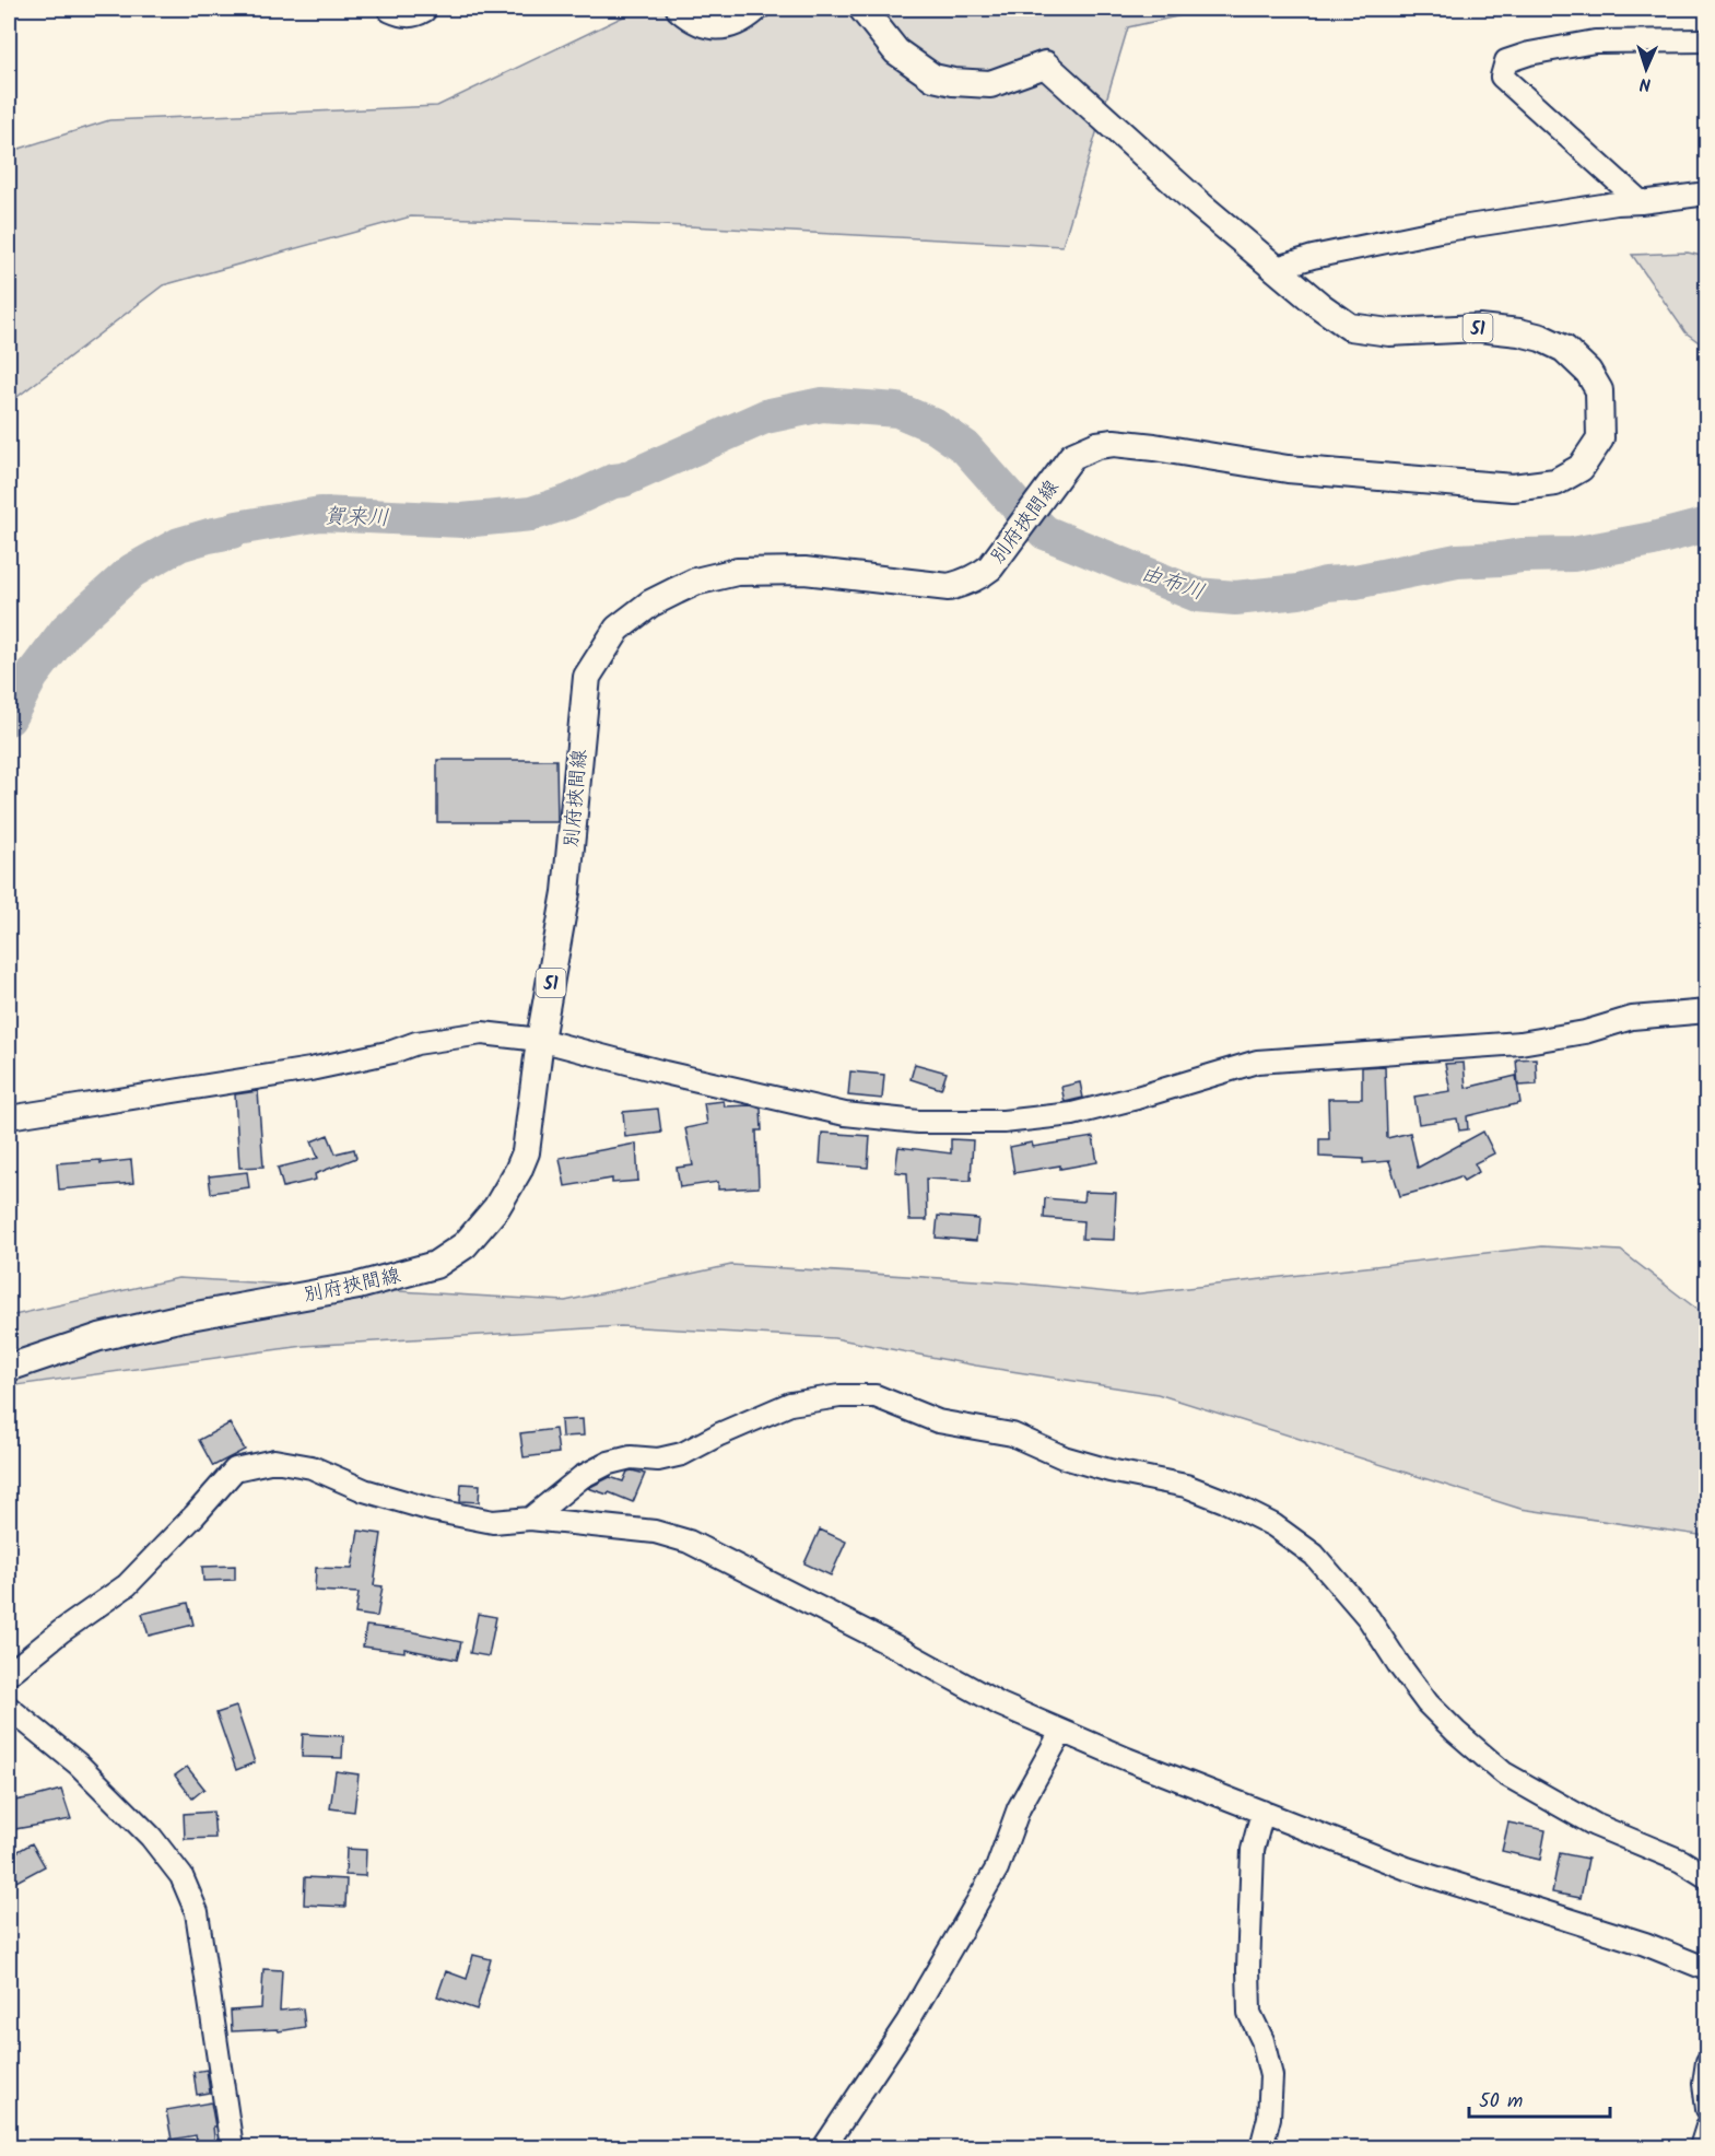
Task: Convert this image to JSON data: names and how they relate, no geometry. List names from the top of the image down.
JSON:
{
  "streets": {
    "main road": ["51", "別府挾間線"]
  },
  "water": ["賀来川", "由布川"],
  "scale_bar": "50 m",
  "north": "bottom"
}
